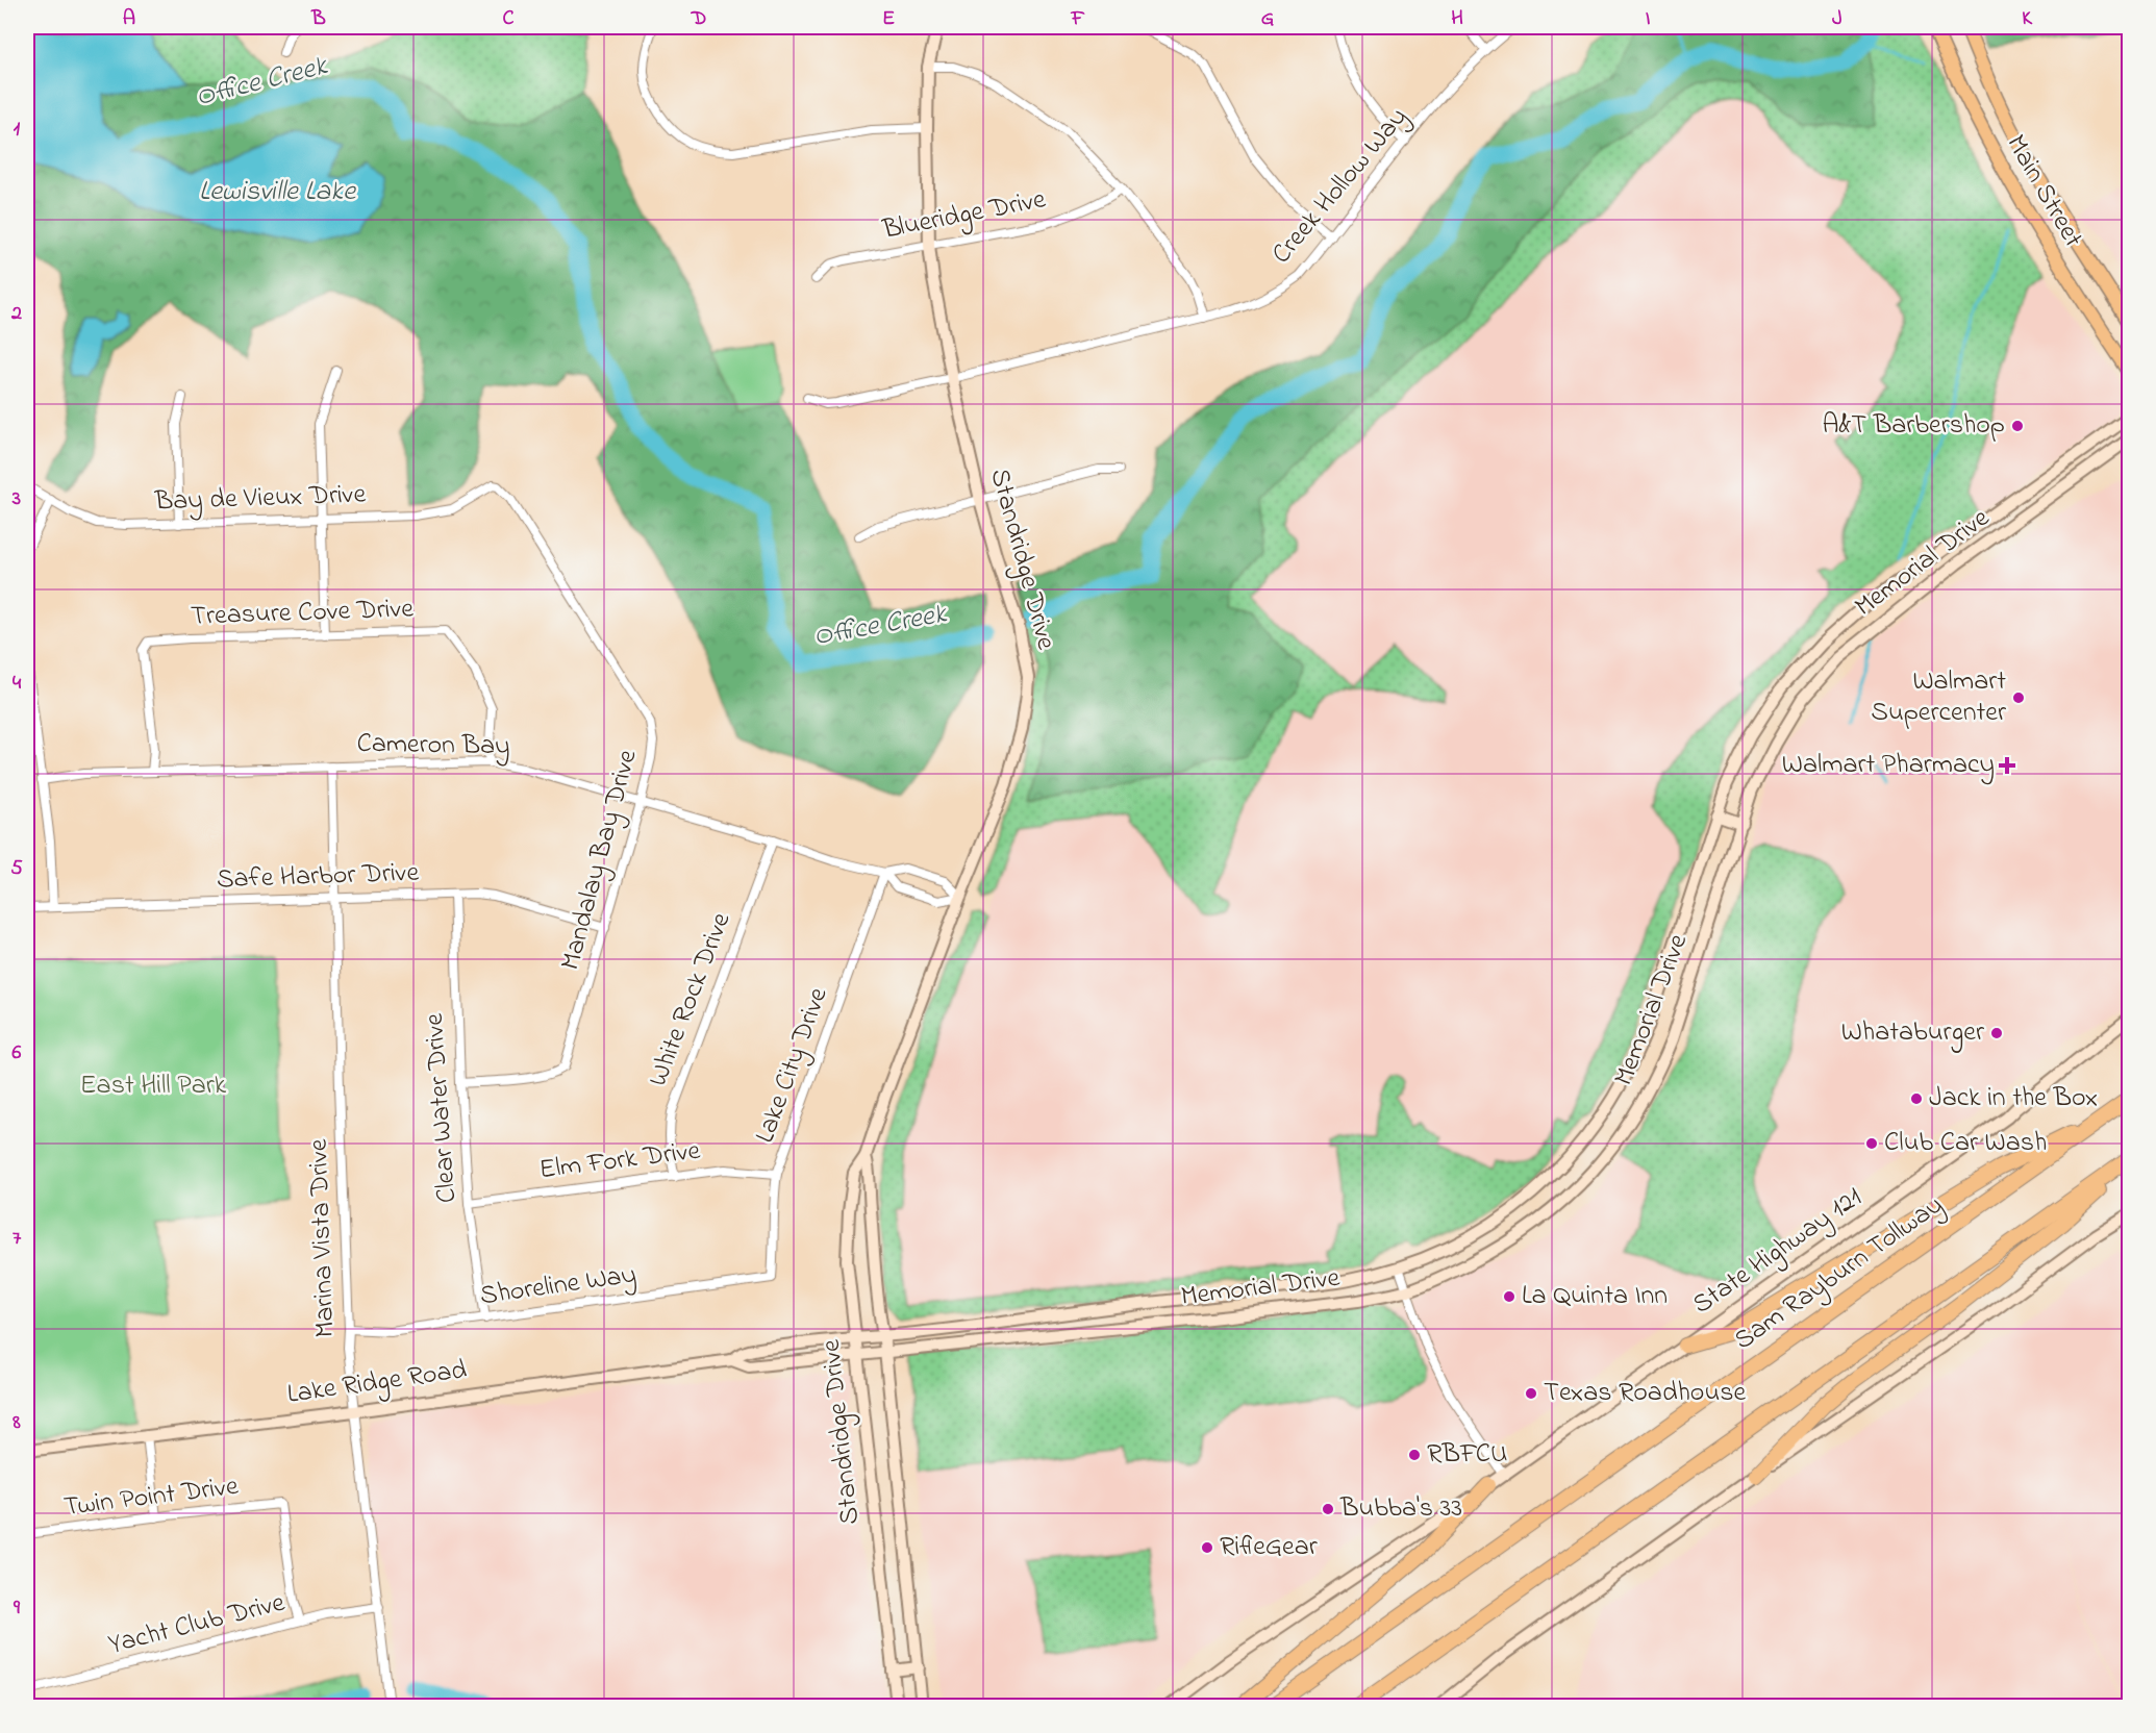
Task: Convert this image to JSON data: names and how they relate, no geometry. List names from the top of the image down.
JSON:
{
  "streets": {
    "highway": ["Sam Rayburn Tollway"],
    "main road": ["Main Street"],
    "street": [
      "Creek Hollow Way",
      "Blueridge Drive",
      "Bay de Vieux Drive",
      "Standridge Drive",
      "Memorial Drive",
      "Treasure Cove Drive",
      "Cameron Bay",
      "Mandalay Bay Drive",
      "Safe Harbor Drive",
      "White Rock Drive",
      "Lake City Drive",
      "Clear Water Drive",
      "Elm Fork Drive",
      "Marina Vista Drive",
      "State Highway 121",
      "Shoreline Way",
      "Lake Ridge Road",
      "Twin Point Drive",
      "Yacht Club Drive"
    ]
  },
  "crossings": [
    ["Creek Hollow Way", "Standridge Drive"],
    ["Blueridge Drive", "Standridge Drive"],
    ["Bay de Vieux Drive", "Mandalay Bay Drive"],
    ["Standridge Drive", "Memorial Drive"],
    ["Standridge Drive", "Cameron Bay"],
    ["Standridge Drive", "Lake Ridge Road"],
    ["Memorial Drive", "Lake Ridge Road"],
    ["Treasure Cove Drive", "Cameron Bay"],
    ["Cameron Bay", "Mandalay Bay Drive"],
    ["Cameron Bay", "White Rock Drive"],
    ["Cameron Bay", "Lake City Drive"],
    ["Cameron Bay", "Marina Vista Drive"],
    ["Mandalay Bay Drive", "Safe Harbor Drive"],
    ["Mandalay Bay Drive", "Clear Water Drive"],
    ["Safe Harbor Drive", "Clear Water Drive"],
    ["Safe Harbor Drive", "Marina Vista Drive"],
    ["White Rock Drive", "Elm Fork Drive"],
    ["Lake City Drive", "Elm Fork Drive"],
    ["Lake City Drive", "Shoreline Way"],
    ["Clear Water Drive", "Elm Fork Drive"],
    ["Clear Water Drive", "Shoreline Way"],
    ["Marina Vista Drive", "Shoreline Way"],
    ["Marina Vista Drive", "Lake Ridge Road"],
    ["Marina Vista Drive", "Yacht Club Drive"],
    ["Twin Point Drive", "Yacht Club Drive"]
  ],
  "water": ["Office Creek", "Lewisville Lake"],
  "parks": ["East Hill Park"],
  "places": {
    "other": [
      "A&T Barbershop",
      "Walmart Supercenter",
      "Whataburger",
      "Jack in the Box",
      "Club Car Wash",
      "La Quinta Inn",
      "Texas Roadhouse",
      "RBFCU",
      "Bubba's 33",
      "RifleGear"
    ],
    "health": ["Walmart Pharmacy"]
  },
  "grid": {
    "columns": [
      "A",
      "B",
      "C",
      "D",
      "E",
      "F",
      "G",
      "H",
      "I",
      "J",
      "K"
    ],
    "rows": [
      "1",
      "2",
      "3",
      "4",
      "5",
      "6",
      "7",
      "8",
      "9"
    ]
  }
}
